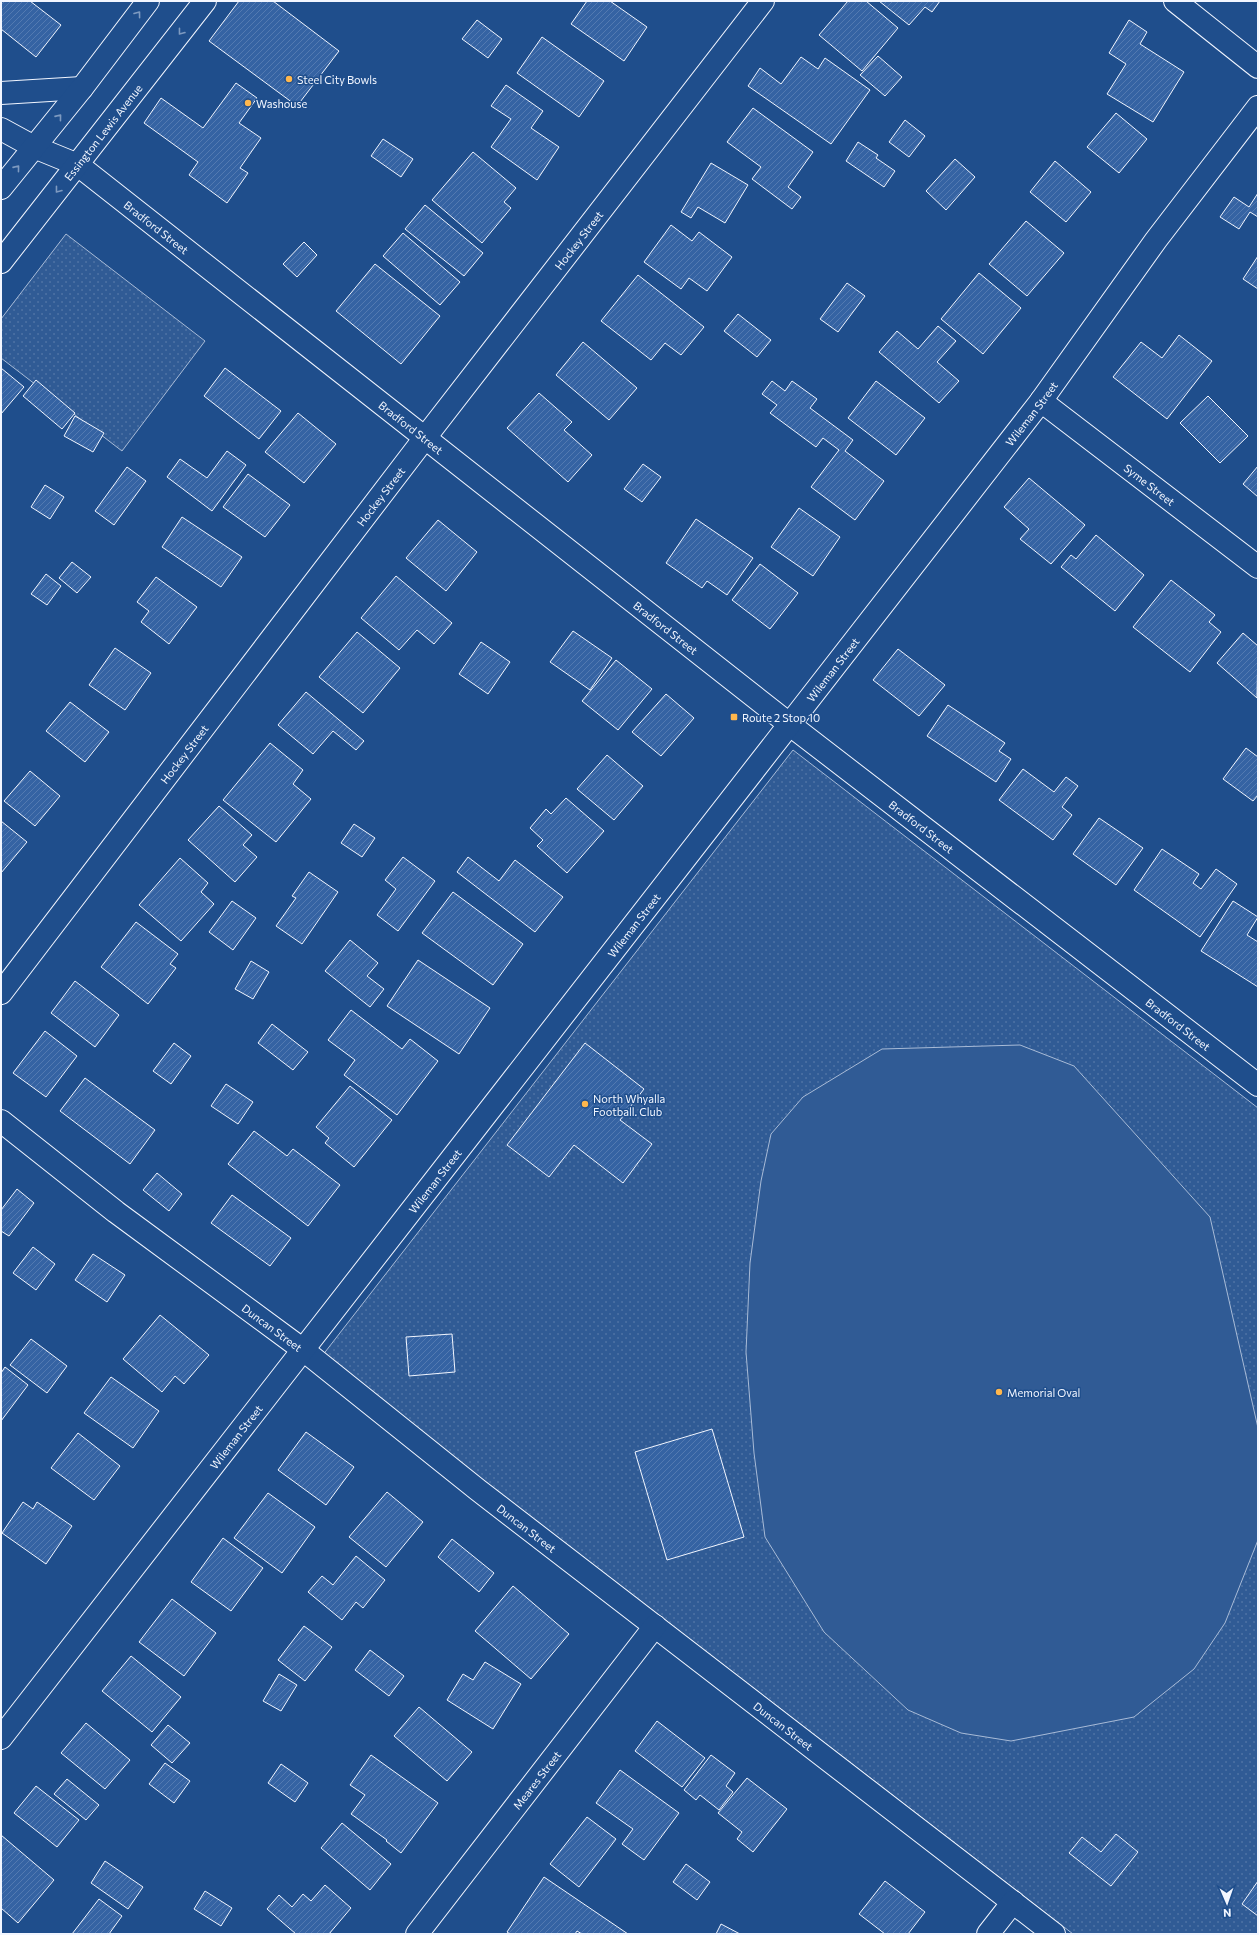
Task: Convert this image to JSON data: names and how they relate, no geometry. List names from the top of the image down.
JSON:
{
  "streets": {
    "street": [
      "Essington Lewis Avenue",
      "Bradford Street",
      "Hockey Street",
      "Wileman Street",
      "Syme Street",
      "Duncan Street",
      "Meares Street"
    ]
  },
  "crossings": [
    ["Essington Lewis Avenue", "Bradford Street"],
    ["Bradford Street", "Hockey Street"],
    ["Bradford Street", "Wileman Street"],
    ["Wileman Street", "Syme Street"],
    ["Wileman Street", "Duncan Street"],
    ["Duncan Street", "Meares Street"]
  ],
  "places": {
    "other": [
      "Steel City Bowls",
      "Washouse",
      "North Whyalla Football. Club",
      "Memorial Oval"
    ],
    "transit": ["Route 2 Stop 10"]
  },
  "north": "bottom"
}
